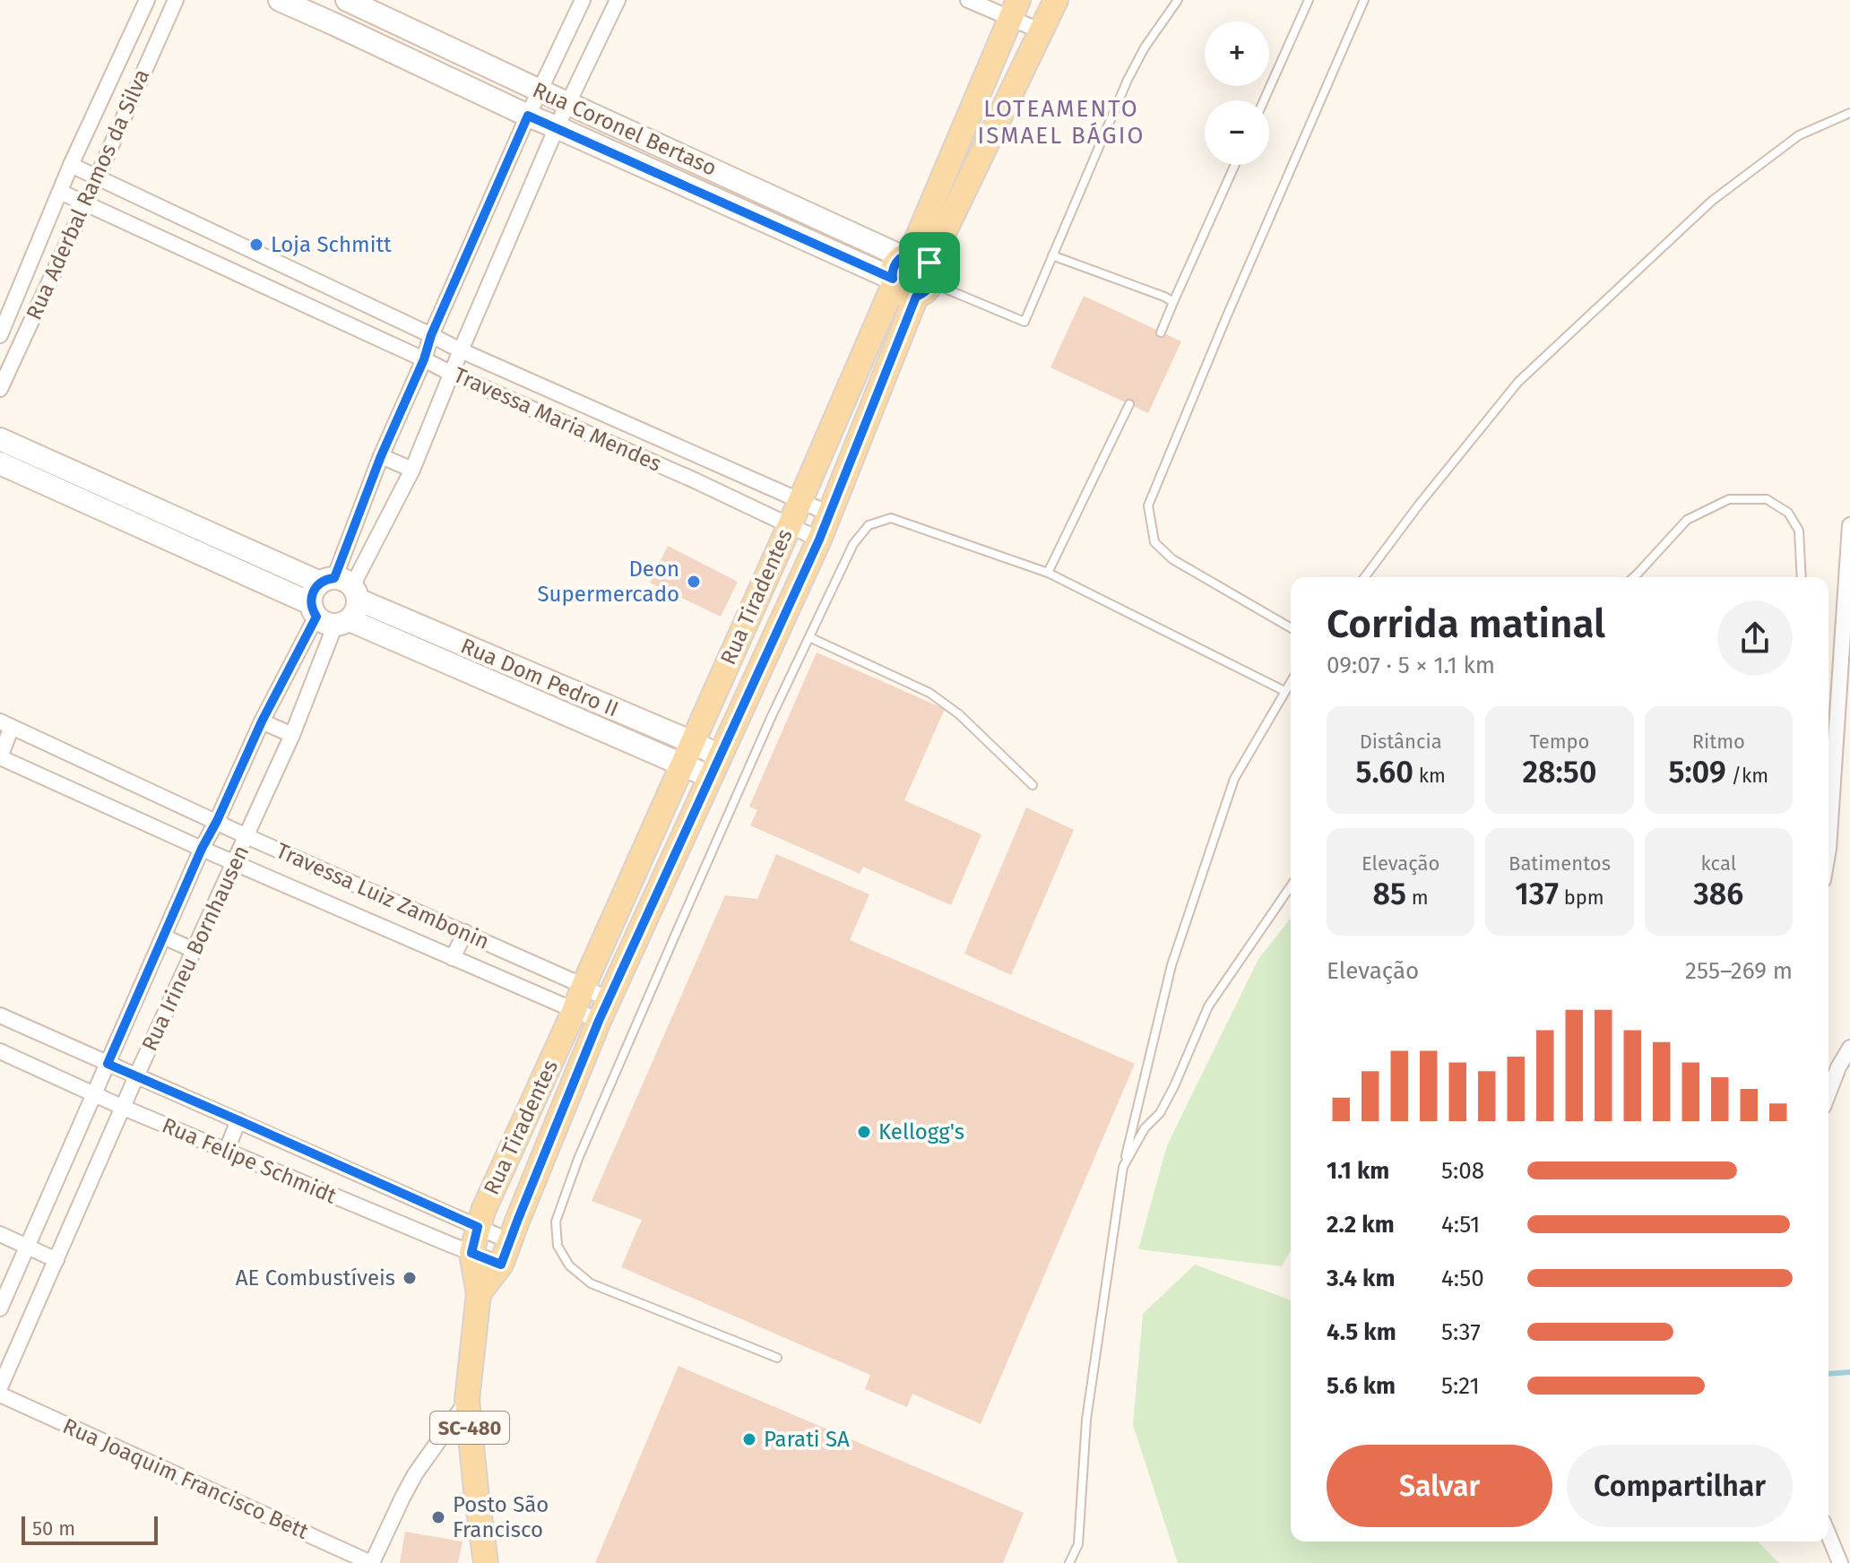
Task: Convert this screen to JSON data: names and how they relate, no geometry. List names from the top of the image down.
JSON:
{
  "streets": {
    "main road": ["Rua Tiradentes", "SC-480"],
    "street": [
      "Rua Coronel Bertaso",
      "Rua Aderbal Ramos da Silva",
      "Travessa Maria Mendes",
      "Rua Dom Pedro II",
      "Travessa Luiz Zambonin",
      "Rua Irineu Bornhausen",
      "Rua Felipe Schmidt",
      "Rua Joaquim Francisco Bett"
    ]
  },
  "crossings": [
    ["Rua Coronel Bertaso", "Rua Tiradentes"],
    ["Rua Coronel Bertaso", "Rua Irineu Bornhausen"],
    ["Rua Aderbal Ramos da Silva", "Travessa Maria Mendes"],
    ["Travessa Maria Mendes", "Rua Tiradentes"],
    ["Travessa Maria Mendes", "Rua Irineu Bornhausen"],
    ["Rua Tiradentes", "Rua Dom Pedro II"],
    ["Rua Tiradentes", "Travessa Luiz Zambonin"],
    ["Rua Tiradentes", "Rua Felipe Schmidt"],
    ["Rua Tiradentes", "SC-480"],
    ["Rua Dom Pedro II", "Rua Irineu Bornhausen"],
    ["Travessa Luiz Zambonin", "Rua Irineu Bornhausen"],
    ["Rua Irineu Bornhausen", "Rua Felipe Schmidt"]
  ],
  "districts": ["LOTEAMENTO ISMAEL BÁGIO"],
  "places": [
    "Loja Schmitt",
    "Deon Supermercado",
    "Kellogg's",
    "AE Combustíveis",
    "Parati SA",
    "Posto São Francisco"
  ],
  "scale_bar": "50 m",
  "page": {
    "map_buttons": ["+", "−"],
    "heading": ["Corrida matinal", "09:07 · 5 × 1.1 km"],
    "stats": [
      ["Distância", "5.60 km"],
      ["Tempo", "28:50"],
      ["Ritmo", "5:09 /km"],
      ["Elevação", "85 m"],
      ["Batimentos", "137 bpm"],
      ["kcal", "386"]
    ],
    "chart": ["Elevação", "255–269 m"],
    "list": [
      {
        "name": "1.1 km",
        "note": "5:08"
      },
      {
        "name": "2.2 km",
        "note": "4:51"
      },
      {
        "name": "3.4 km",
        "note": "4:50"
      },
      {
        "name": "4.5 km",
        "note": "5:37"
      },
      {
        "name": "5.6 km",
        "note": "5:21"
      }
    ],
    "buttons": ["Salvar", "Compartilhar"],
    "scale": "50 m"
  }
}
